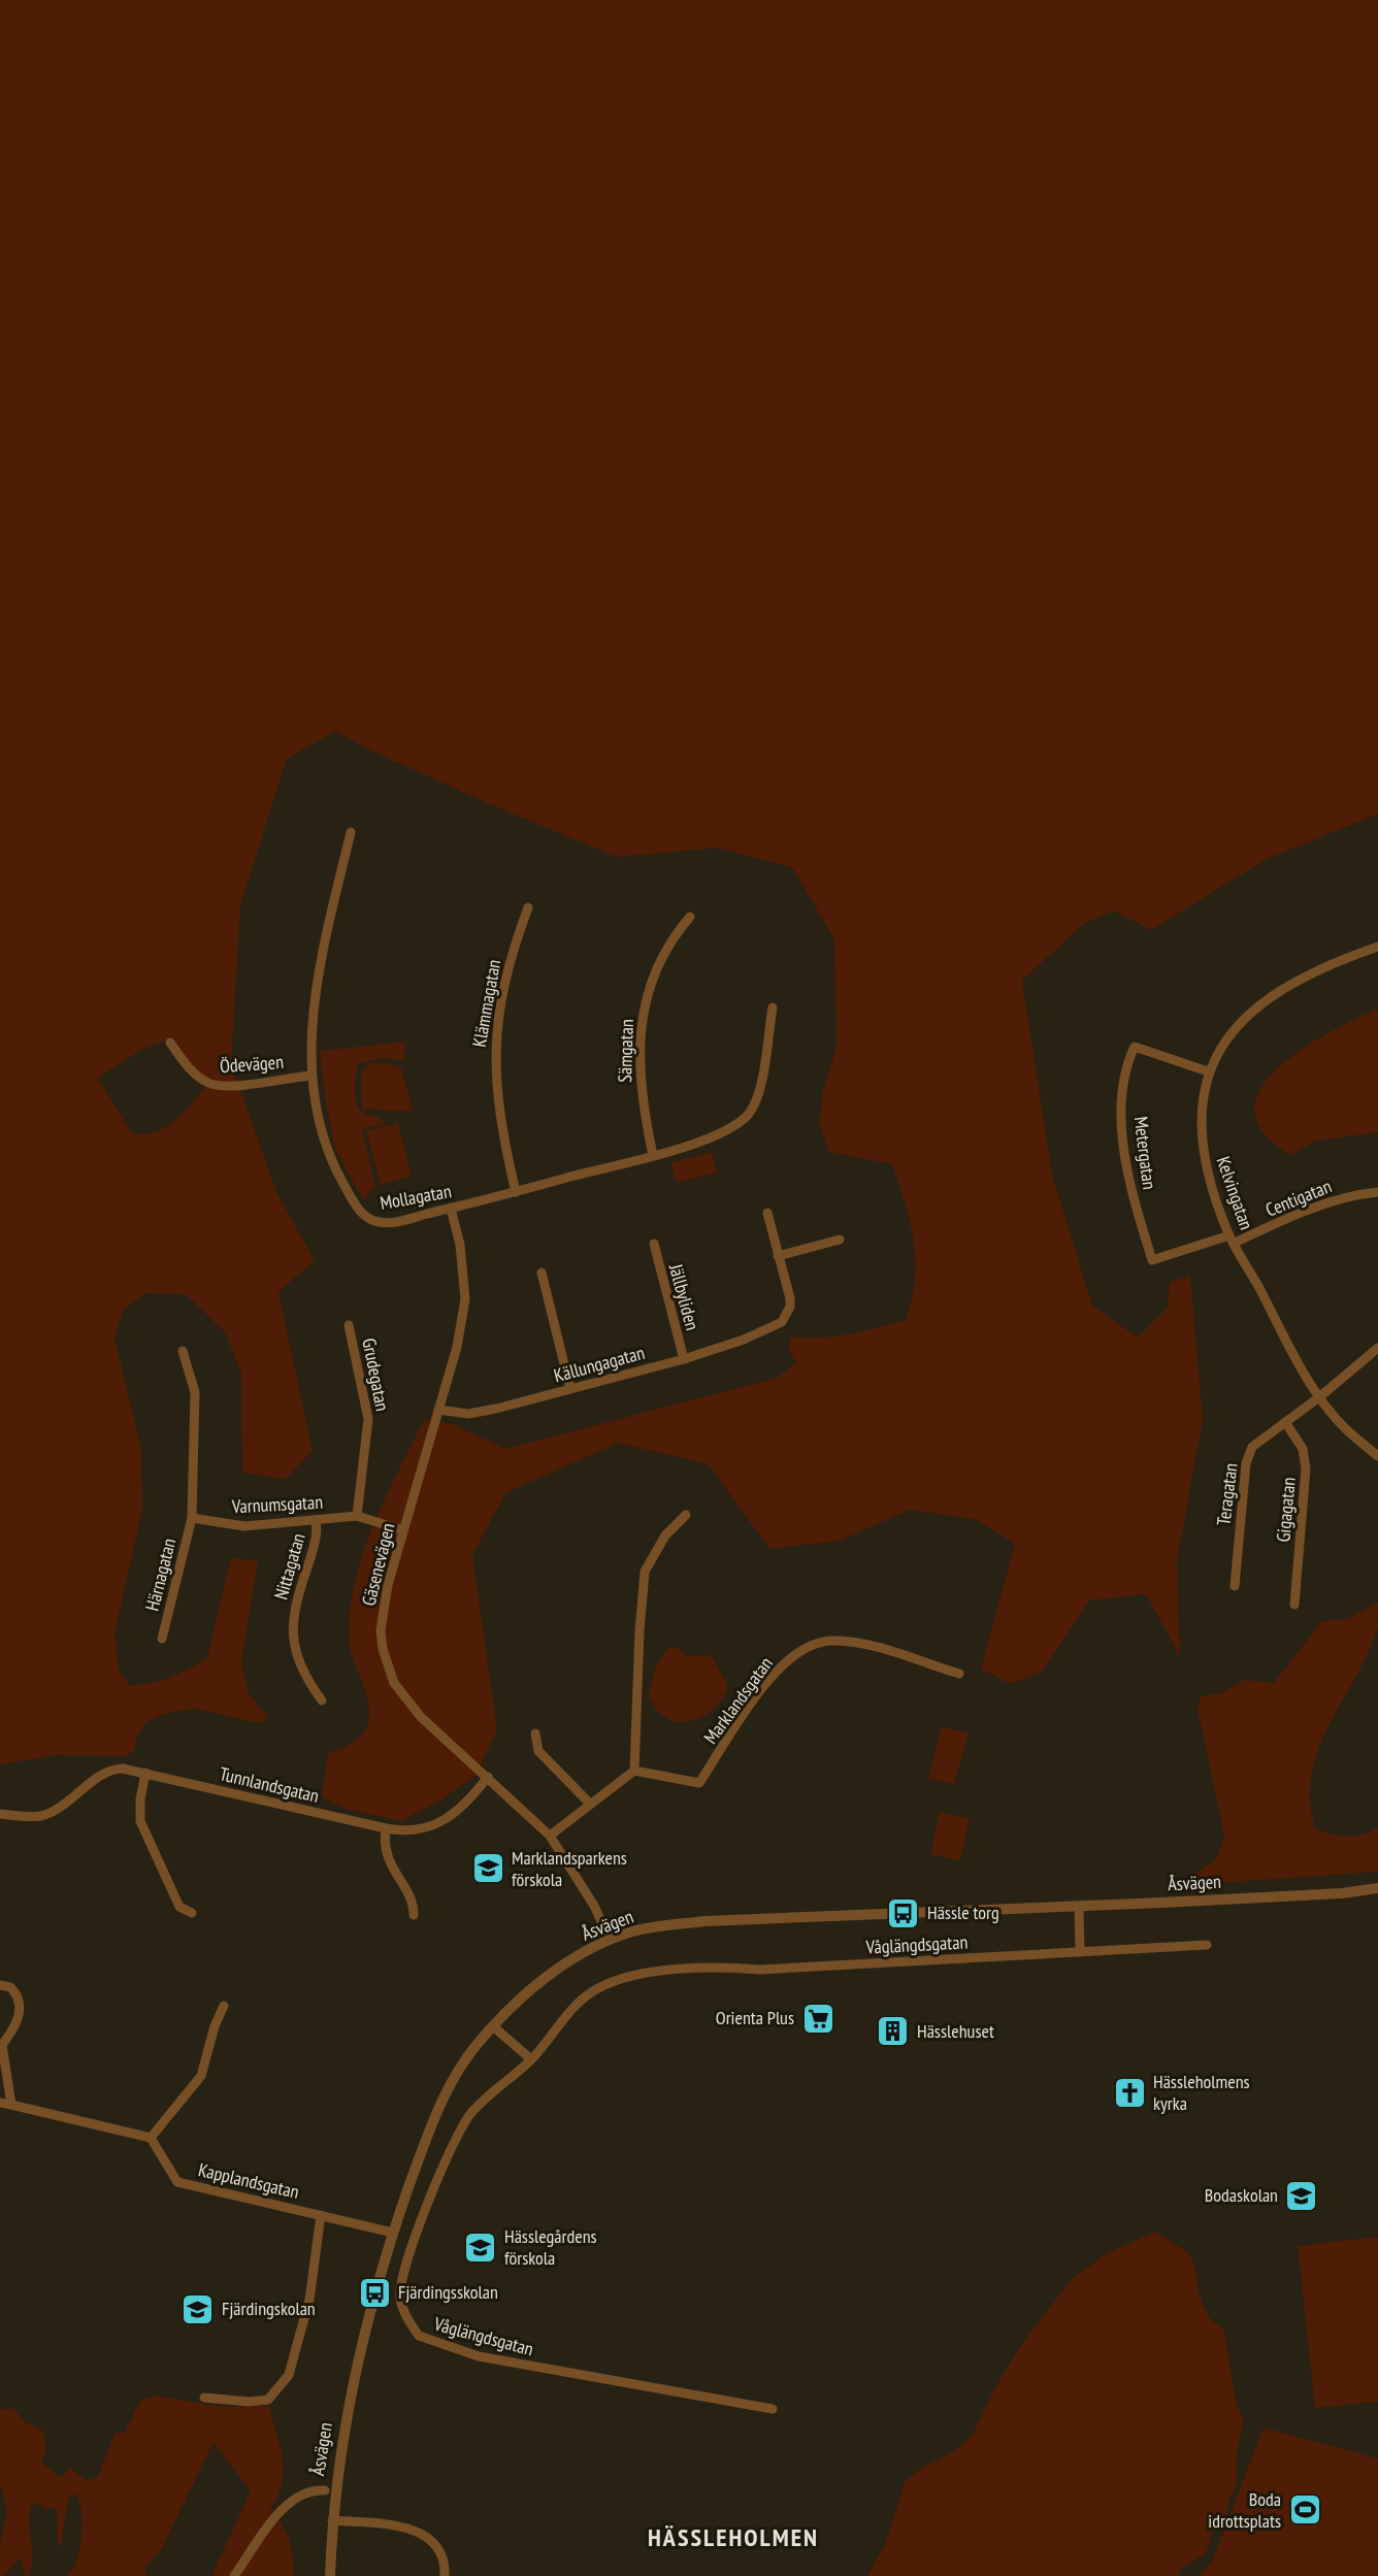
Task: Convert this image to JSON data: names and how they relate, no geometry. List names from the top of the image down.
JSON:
{
  "streets": {
    "street": [
      "Klämmagatan",
      "Sämgatan",
      "Ödevägen",
      "Metergatan",
      "Kelvingatan",
      "Mollagatan",
      "Centigatan",
      "Jällbyliden",
      "Källungagatan",
      "Grudegatan",
      "Teragatan",
      "Varnumsgatan",
      "Gigagatan",
      "Gäsenevägen",
      "Nittagatan",
      "Härnagatan",
      "Marklandsgatan",
      "Tunnlandsgatan",
      "Åsvägen",
      "Våglängdsgatan",
      "Kapplandsgatan"
    ]
  },
  "crossings": [
    ["Klämmagatan", "Mollagatan"],
    ["Sämgatan", "Mollagatan"],
    ["Ödevägen", "Mollagatan"],
    ["Metergatan", "Kelvingatan"],
    ["Metergatan", "Centigatan"],
    ["Kelvingatan", "Centigatan"],
    ["Kelvingatan", "Teragatan"],
    ["Mollagatan", "Gäsenevägen"],
    ["Jällbyliden", "Källungagatan"],
    ["Källungagatan", "Gäsenevägen"],
    ["Grudegatan", "Varnumsgatan"],
    ["Teragatan", "Gigagatan"],
    ["Varnumsgatan", "Gäsenevägen"],
    ["Varnumsgatan", "Nittagatan"],
    ["Varnumsgatan", "Härnagatan"],
    ["Gäsenevägen", "Tunnlandsgatan"],
    ["Gäsenevägen", "Åsvägen"],
    ["Åsvägen", "Kapplandsgatan"]
  ],
  "districts": ["HÄSSLEHOLMEN"],
  "places": {
    "school or university": [
      "Marklandsparkens förskola",
      "Bodaskolan",
      "Hässlegårdens förskola",
      "Fjärdingskolan"
    ],
    "bus stop": ["Hässle torg", "Fjärdingsskolan"],
    "supermarket": ["Orienta Plus"],
    "building": ["Hässlehuset"],
    "church": ["Hässleholmens kyrka"],
    "sports": ["Boda idrottsplats"]
  }
}
